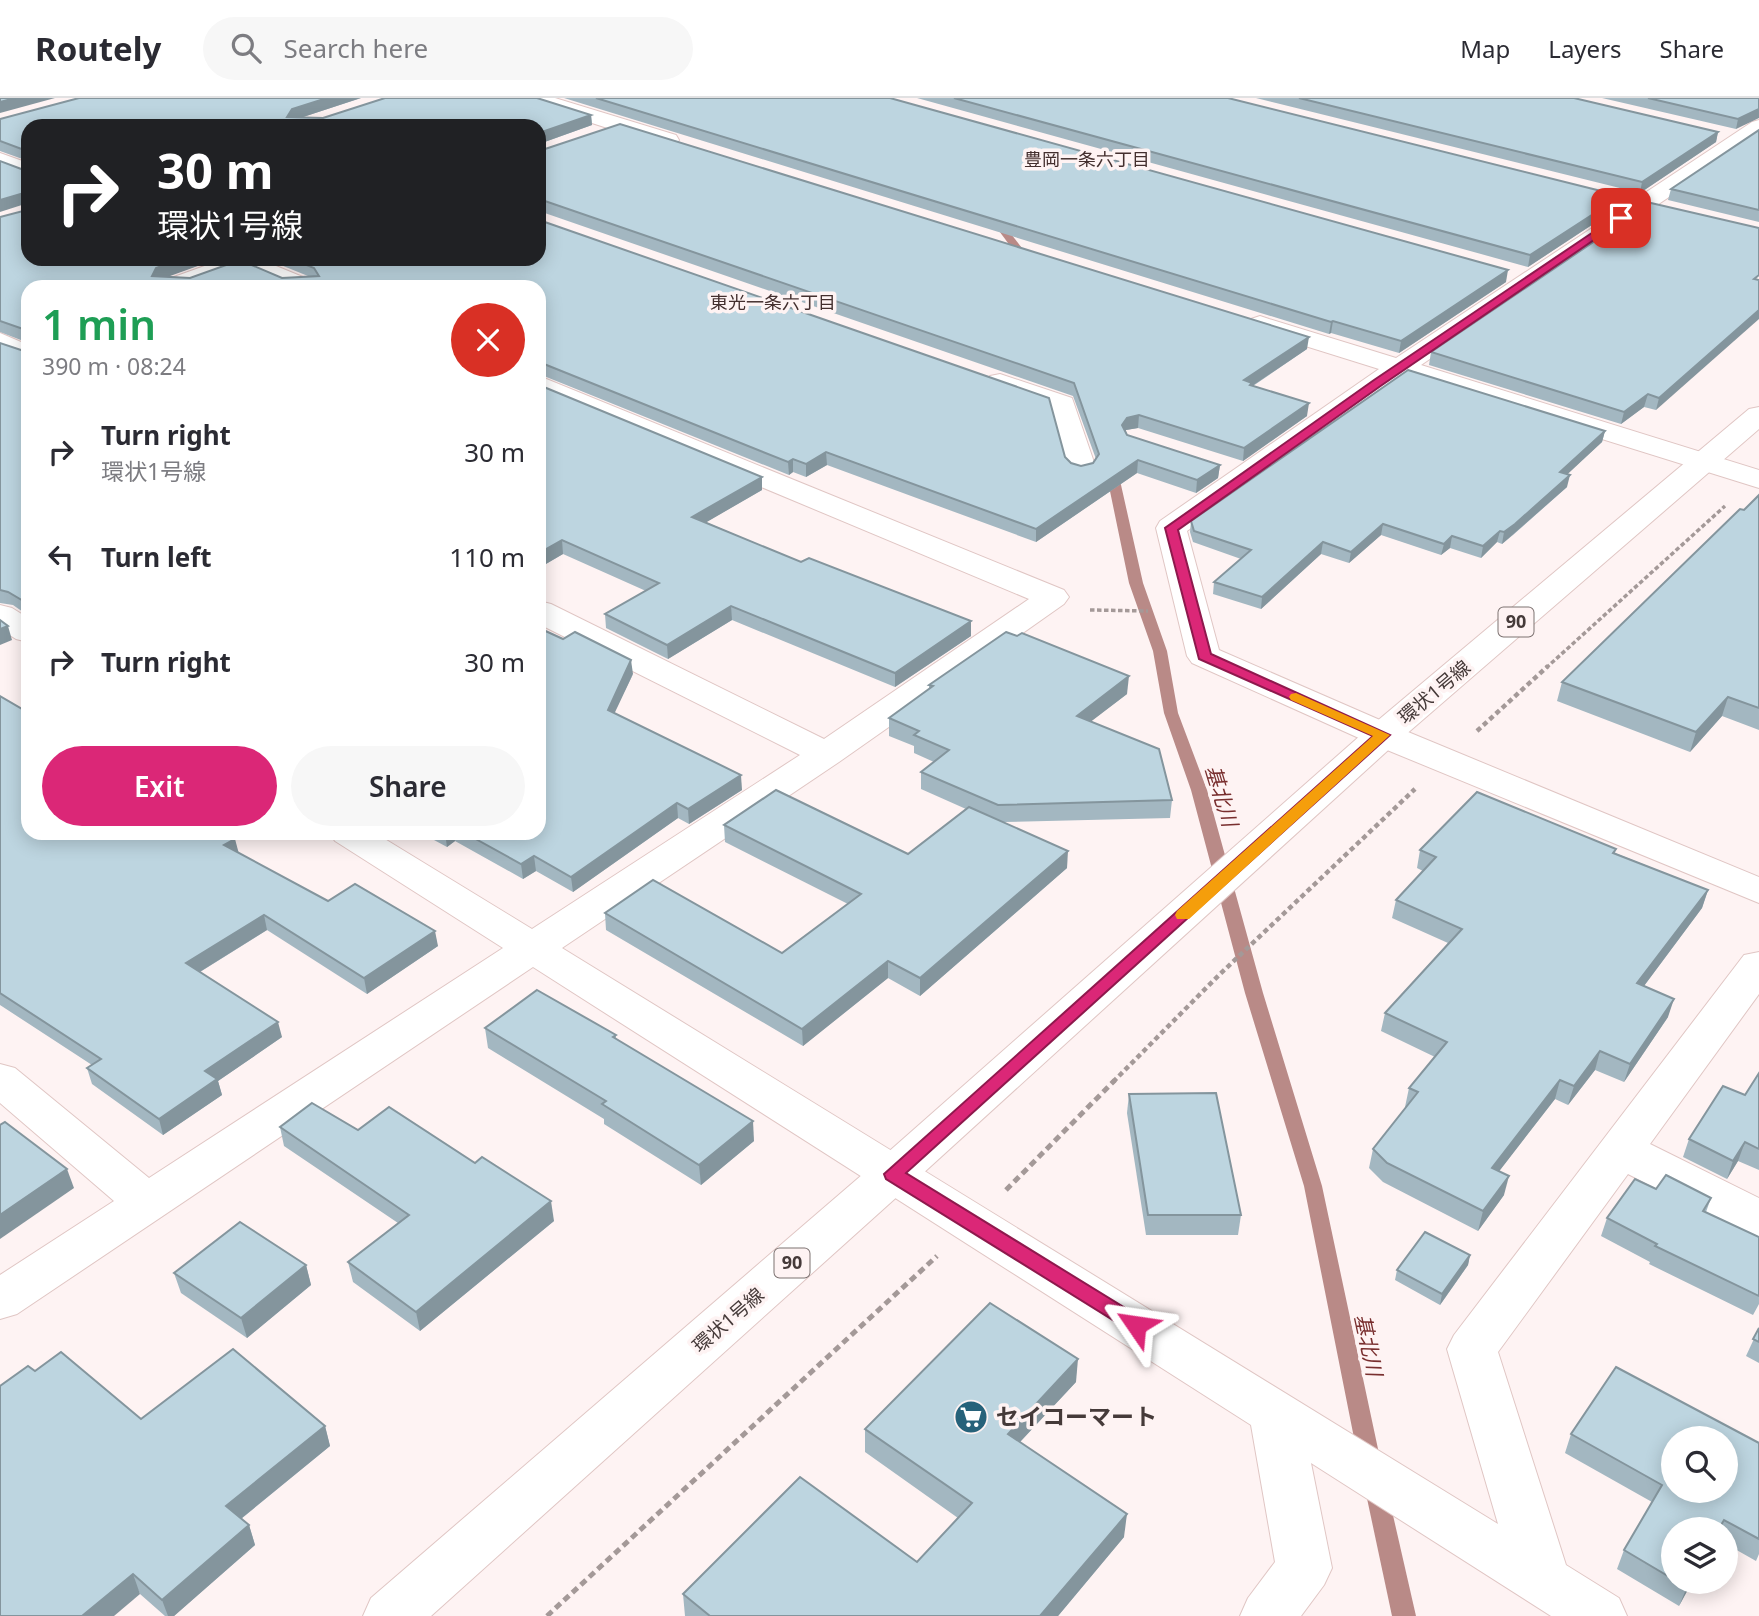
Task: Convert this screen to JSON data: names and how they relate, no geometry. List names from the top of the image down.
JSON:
{
  "streets": {
    "street": ["90", "環状1号線"]
  },
  "districts": ["豊岡一条六丁目", "東光一条六丁目"],
  "water": ["基北川"],
  "places": {
    "supermarket": ["セイコーマート"]
  },
  "page": {
    "header": "Routely",
    "search": "Search here",
    "nav": ["Map", "Layers", "Share"],
    "turn": ["30 m", "環状1号線"],
    "heading": ["1 min", "390 m · 08:24"],
    "list": [
      {
        "name": "Turn right",
        "note": "環状1号線",
        "value": "30 m"
      },
      {
        "name": "Turn left",
        "value": "110 m"
      },
      {
        "name": "Turn right",
        "value": "30 m"
      }
    ],
    "buttons": ["Exit", "Share"]
  }
}
